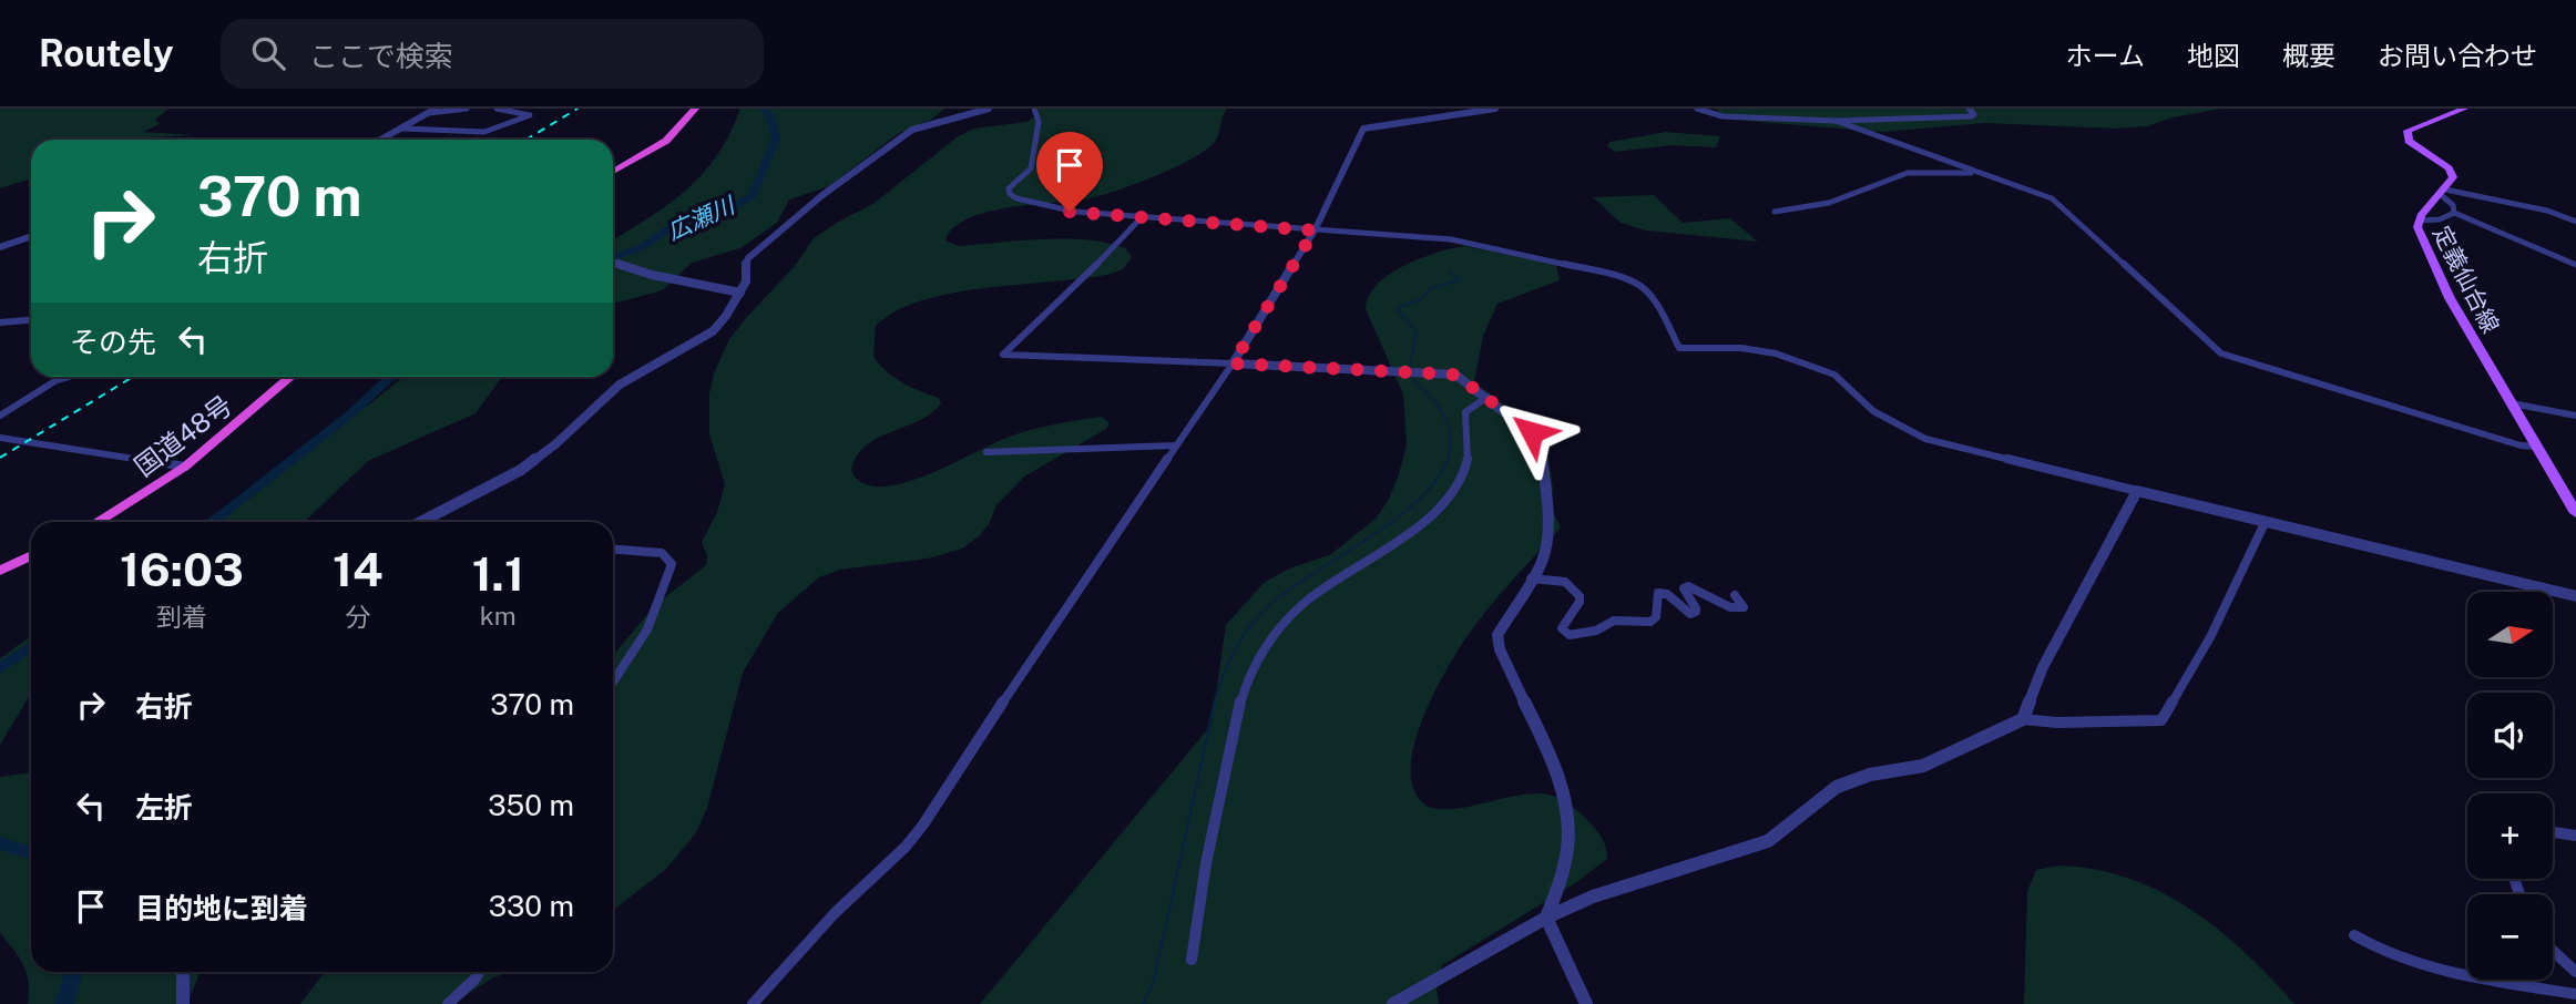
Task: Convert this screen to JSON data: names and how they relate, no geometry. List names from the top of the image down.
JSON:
{
  "streets": {
    "highway": ["国道48号"],
    "main road": ["定義仙台線"]
  },
  "water": ["広瀬川"],
  "north": "right",
  "page": {
    "header": "Routely",
    "search": "ここで検索",
    "nav": [
      "ホーム",
      "地図",
      "概要",
      "お問い合わせ"
    ],
    "turn": ["370 m", "右折"],
    "then": "その先",
    "eta": [
      "16:03",
      "到着",
      "14",
      "分",
      "1.1",
      "km"
    ],
    "map_buttons": ["+", "−"],
    "list": [
      {
        "name": "右折",
        "value": "370 m"
      },
      {
        "name": "左折",
        "value": "350 m"
      },
      {
        "name": "目的地に到着",
        "value": "330 m"
      }
    ]
  }
}
